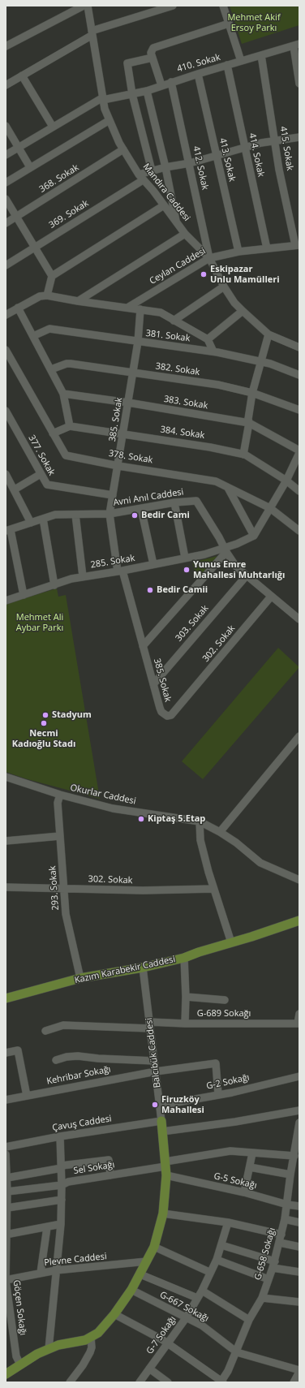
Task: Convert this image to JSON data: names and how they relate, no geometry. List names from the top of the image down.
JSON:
{
  "streets": {
    "main road": ["Kazım Karabekir Caddesi", "Balcıbük Caddesi"],
    "street": [
      "410. Sokak",
      "415. Sokak",
      "414. Sokak",
      "413. Sokak",
      "412. Sokak",
      "368. Sokak",
      "Mandıra Caddesi",
      "369. Sokak",
      "Ceylan Caddesi",
      "381. Sokak",
      "382. Sokak",
      "383. Sokak",
      "385. Sokak",
      "384. Sokak",
      "377. Sokak",
      "378. Sokak",
      "Avni Anıl Caddesi",
      "285. Sokak",
      "303. Sokak",
      "302. Sokak",
      "Okurlar Caddesi",
      "293. Sokak",
      "G-689 Sokağı",
      "Kehribar Sokağı",
      "G-2 Sokağı",
      "Çavuş Caddesi",
      "Sel Sokağı",
      "G-5 Sokağı",
      "G-658 Sokağı",
      "Plevne Caddesi",
      "G-667 Sokağı",
      "Göçen Sokağı",
      "G-7 Sokağı"
    ]
  },
  "crossings": [
    ["410. Sokak", "415. Sokak"],
    ["410. Sokak", "414. Sokak"],
    ["410. Sokak", "413. Sokak"],
    ["410. Sokak", "412. Sokak"],
    ["410. Sokak", "Mandıra Caddesi"],
    ["415. Sokak", "369. Sokak"],
    ["415. Sokak", "Ceylan Caddesi"],
    ["414. Sokak", "369. Sokak"],
    ["414. Sokak", "Ceylan Caddesi"],
    ["413. Sokak", "369. Sokak"],
    ["413. Sokak", "Ceylan Caddesi"],
    ["412. Sokak", "Mandıra Caddesi"],
    ["412. Sokak", "369. Sokak"],
    ["412. Sokak", "Ceylan Caddesi"],
    ["368. Sokak", "Mandıra Caddesi"],
    ["Mandıra Caddesi", "369. Sokak"],
    ["Mandıra Caddesi", "Ceylan Caddesi"],
    ["381. Sokak", "385. Sokak"],
    ["382. Sokak", "385. Sokak"],
    ["383. Sokak", "385. Sokak"],
    ["385. Sokak", "384. Sokak"],
    ["385. Sokak", "377. Sokak"],
    ["385. Sokak", "378. Sokak"],
    ["385. Sokak", "Avni Anıl Caddesi"],
    ["385. Sokak", "285. Sokak"],
    ["385. Sokak", "303. Sokak"],
    ["385. Sokak", "302. Sokak"],
    ["Avni Anıl Caddesi", "285. Sokak"],
    ["Avni Anıl Caddesi", "303. Sokak"],
    ["Avni Anıl Caddesi", "302. Sokak"],
    ["302. Sokak", "293. Sokak"],
    ["Okurlar Caddesi", "293. Sokak"],
    ["293. Sokak", "Kazım Karabekir Caddesi"],
    ["Kazım Karabekir Caddesi", "Balcıbük Caddesi"],
    ["G-689 Sokağı", "Balcıbük Caddesi"],
    ["Balcıbük Caddesi", "Kehribar Sokağı"],
    ["Balcıbük Caddesi", "G-2 Sokağı"],
    ["Balcıbük Caddesi", "Çavuş Caddesi"],
    ["Balcıbük Caddesi", "Sel Sokağı"],
    ["Balcıbük Caddesi", "G-5 Sokağı"],
    ["Balcıbük Caddesi", "Plevne Caddesi"],
    ["Balcıbük Caddesi", "G-667 Sokağı"],
    ["Kehribar Sokağı", "G-2 Sokağı"],
    ["Sel Sokağı", "G-658 Sokağı"],
    ["Sel Sokağı", "Göçen Sokağı"],
    ["G-5 Sokağı", "G-658 Sokağı"],
    ["G-658 Sokağı", "G-667 Sokağı"],
    ["Plevne Caddesi", "Göçen Sokağı"],
    ["G-667 Sokağı", "G-7 Sokağı"]
  ],
  "parks": ["Mehmet Akif Ersoy Parkı", "Mehmet Ali Aybar Parkı"],
  "places": [
    "Eskipazar Unlu Mamülleri",
    "Bedir Cami",
    "Yunus Emre Mahallesi Muhtarlığı",
    "Bedir Camii",
    "Stadyum",
    "Necmi Kadıoğlu Stadı",
    "Kiptaş 5.Etap",
    "Firuzköy Mahallesi"
  ]
}
